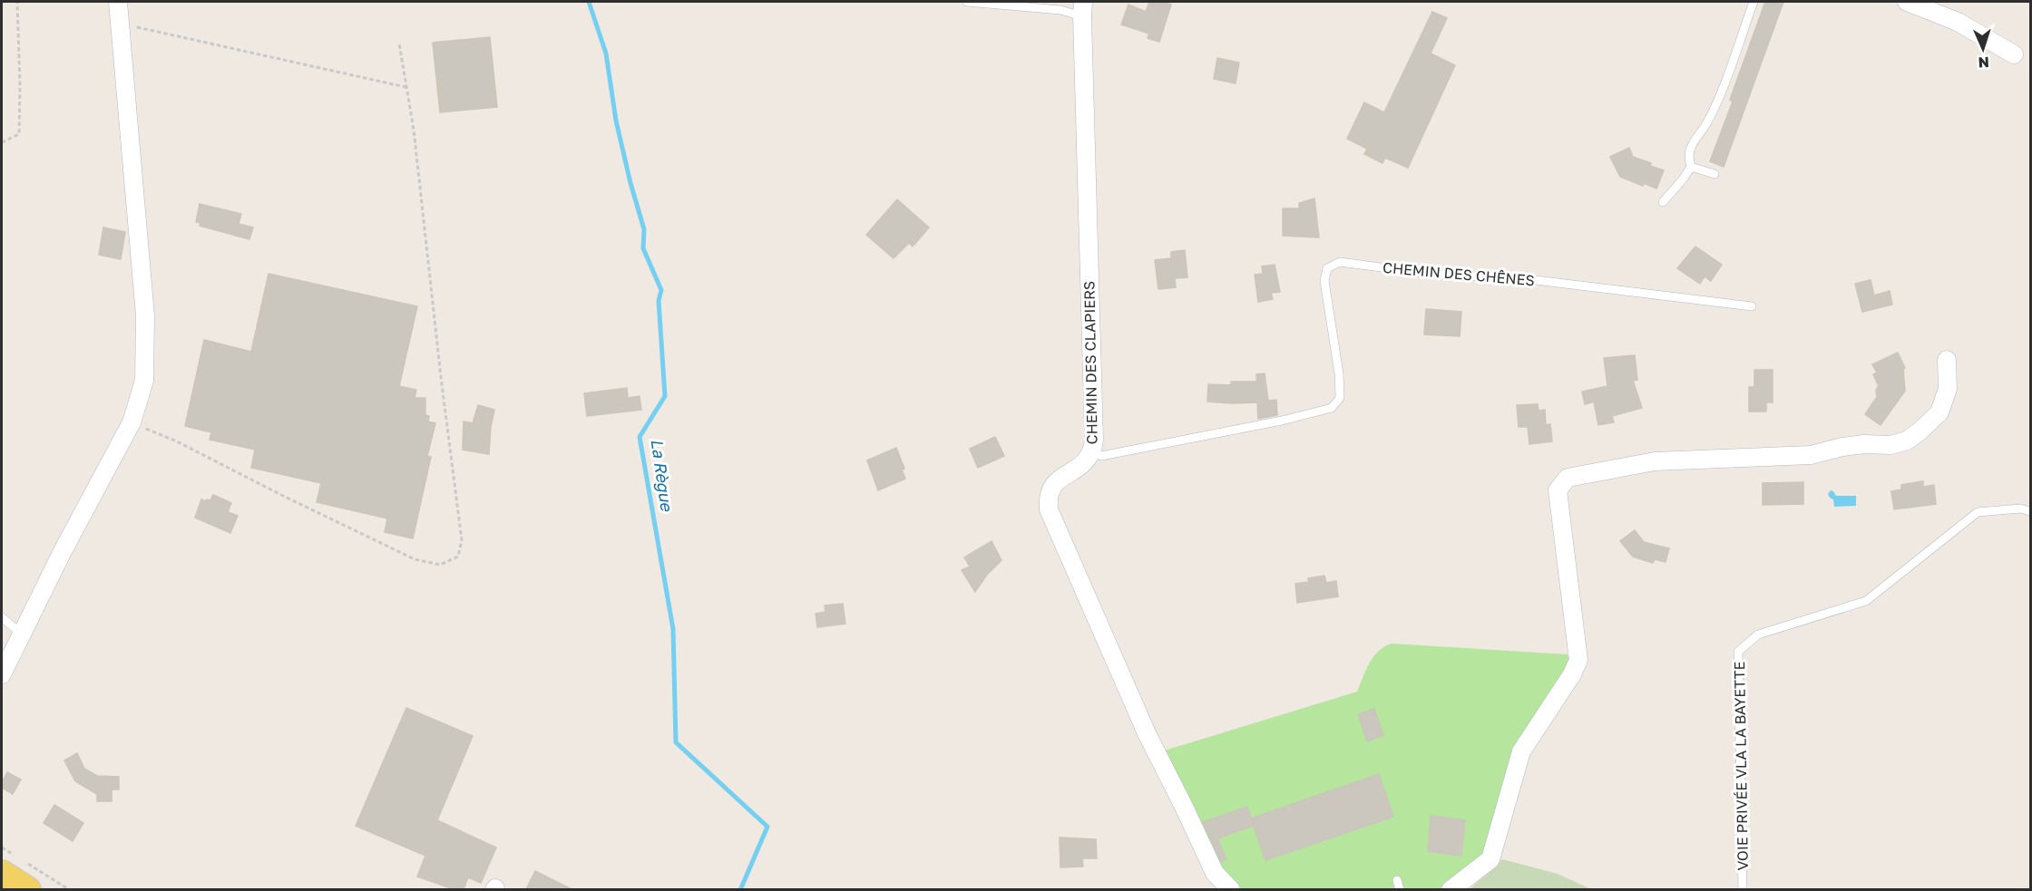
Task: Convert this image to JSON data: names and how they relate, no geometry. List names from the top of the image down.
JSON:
{
  "streets": {
    "street": ["CHEMIN DES CLAPIERS"],
    "lane": ["CHEMIN DES CHÊNES", "VOIE PRIVÉE VLA LA BAYETTE"]
  },
  "crossings": [
    ["CHEMIN DES CHÊNES", "CHEMIN DES CLAPIERS"]
  ],
  "water": ["La Règue"],
  "north": "bottom"
}
